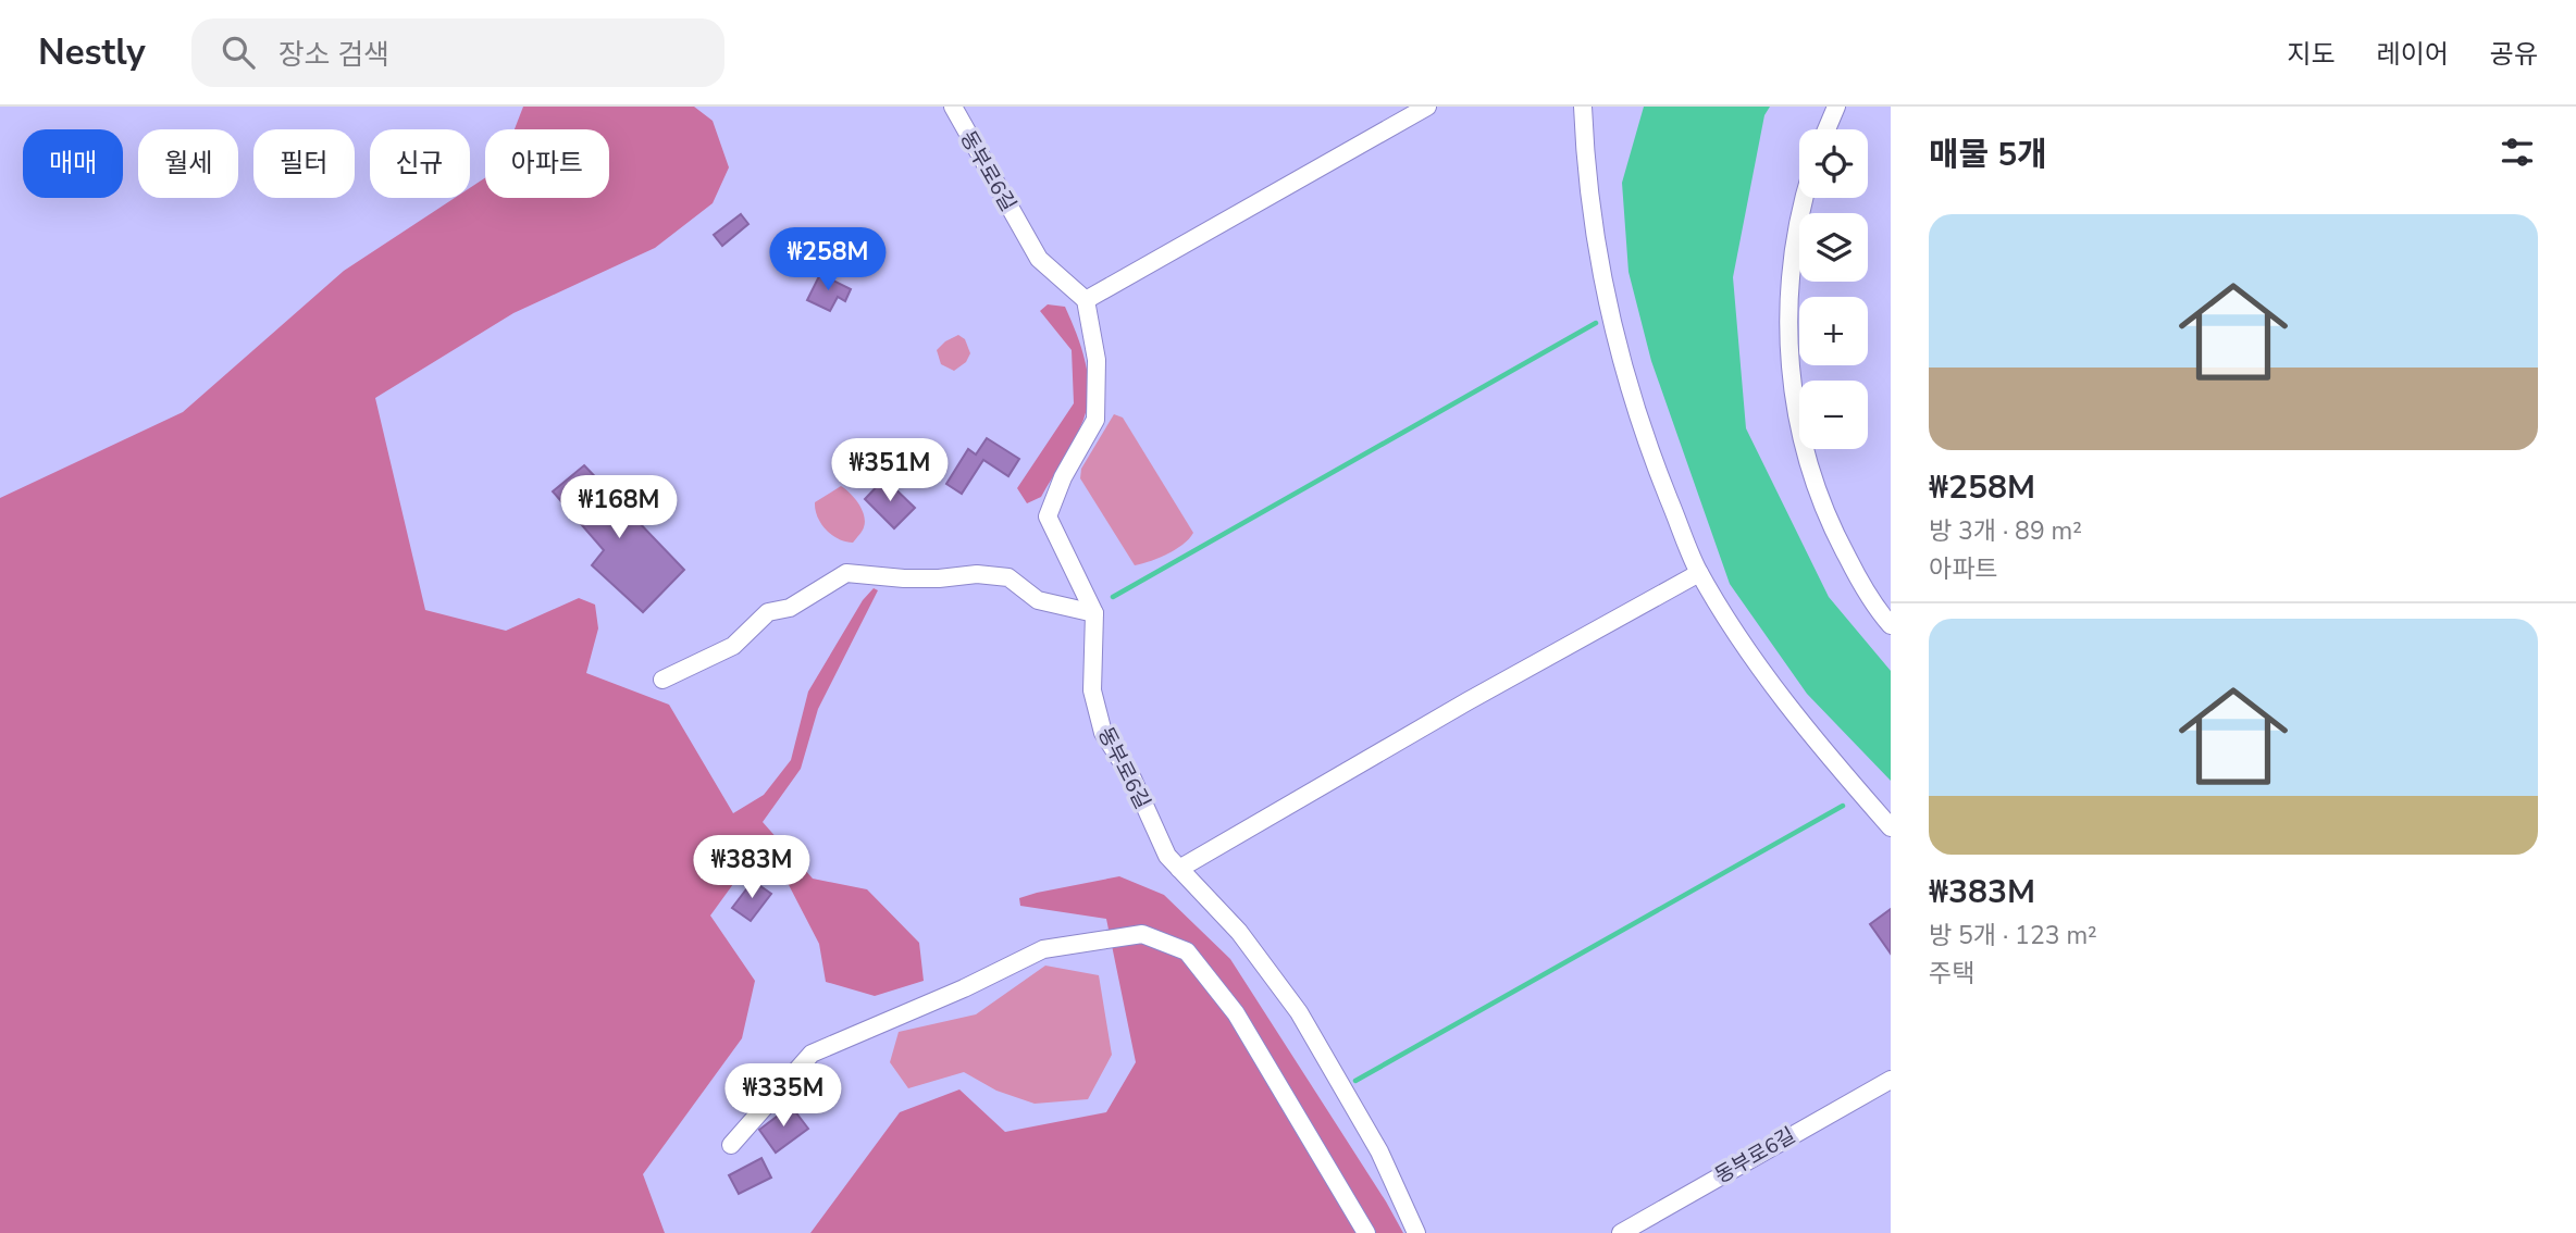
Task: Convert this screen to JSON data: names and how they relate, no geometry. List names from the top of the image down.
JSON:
{
  "streets": {
    "lane": ["동부로6길"]
  },
  "page": {
    "header": "Nestly",
    "search": "장소 검색",
    "nav": ["지도", "레이어", "공유"],
    "heading": "매물 5개",
    "map_buttons": ["+", "−"],
    "chip": [
      "매매",
      "월세",
      "필터",
      "신규",
      "아파트"
    ],
    "list": [
      {
        "name": "₩258M",
        "note": "방 3개 · 89 m² · 아파트"
      },
      {
        "name": "₩383M",
        "note": "방 5개 · 123 m² · 주택"
      }
    ],
    "price": [
      "₩258M",
      "₩351M",
      "₩168M",
      "₩383M",
      "₩335M"
    ]
  }
}
